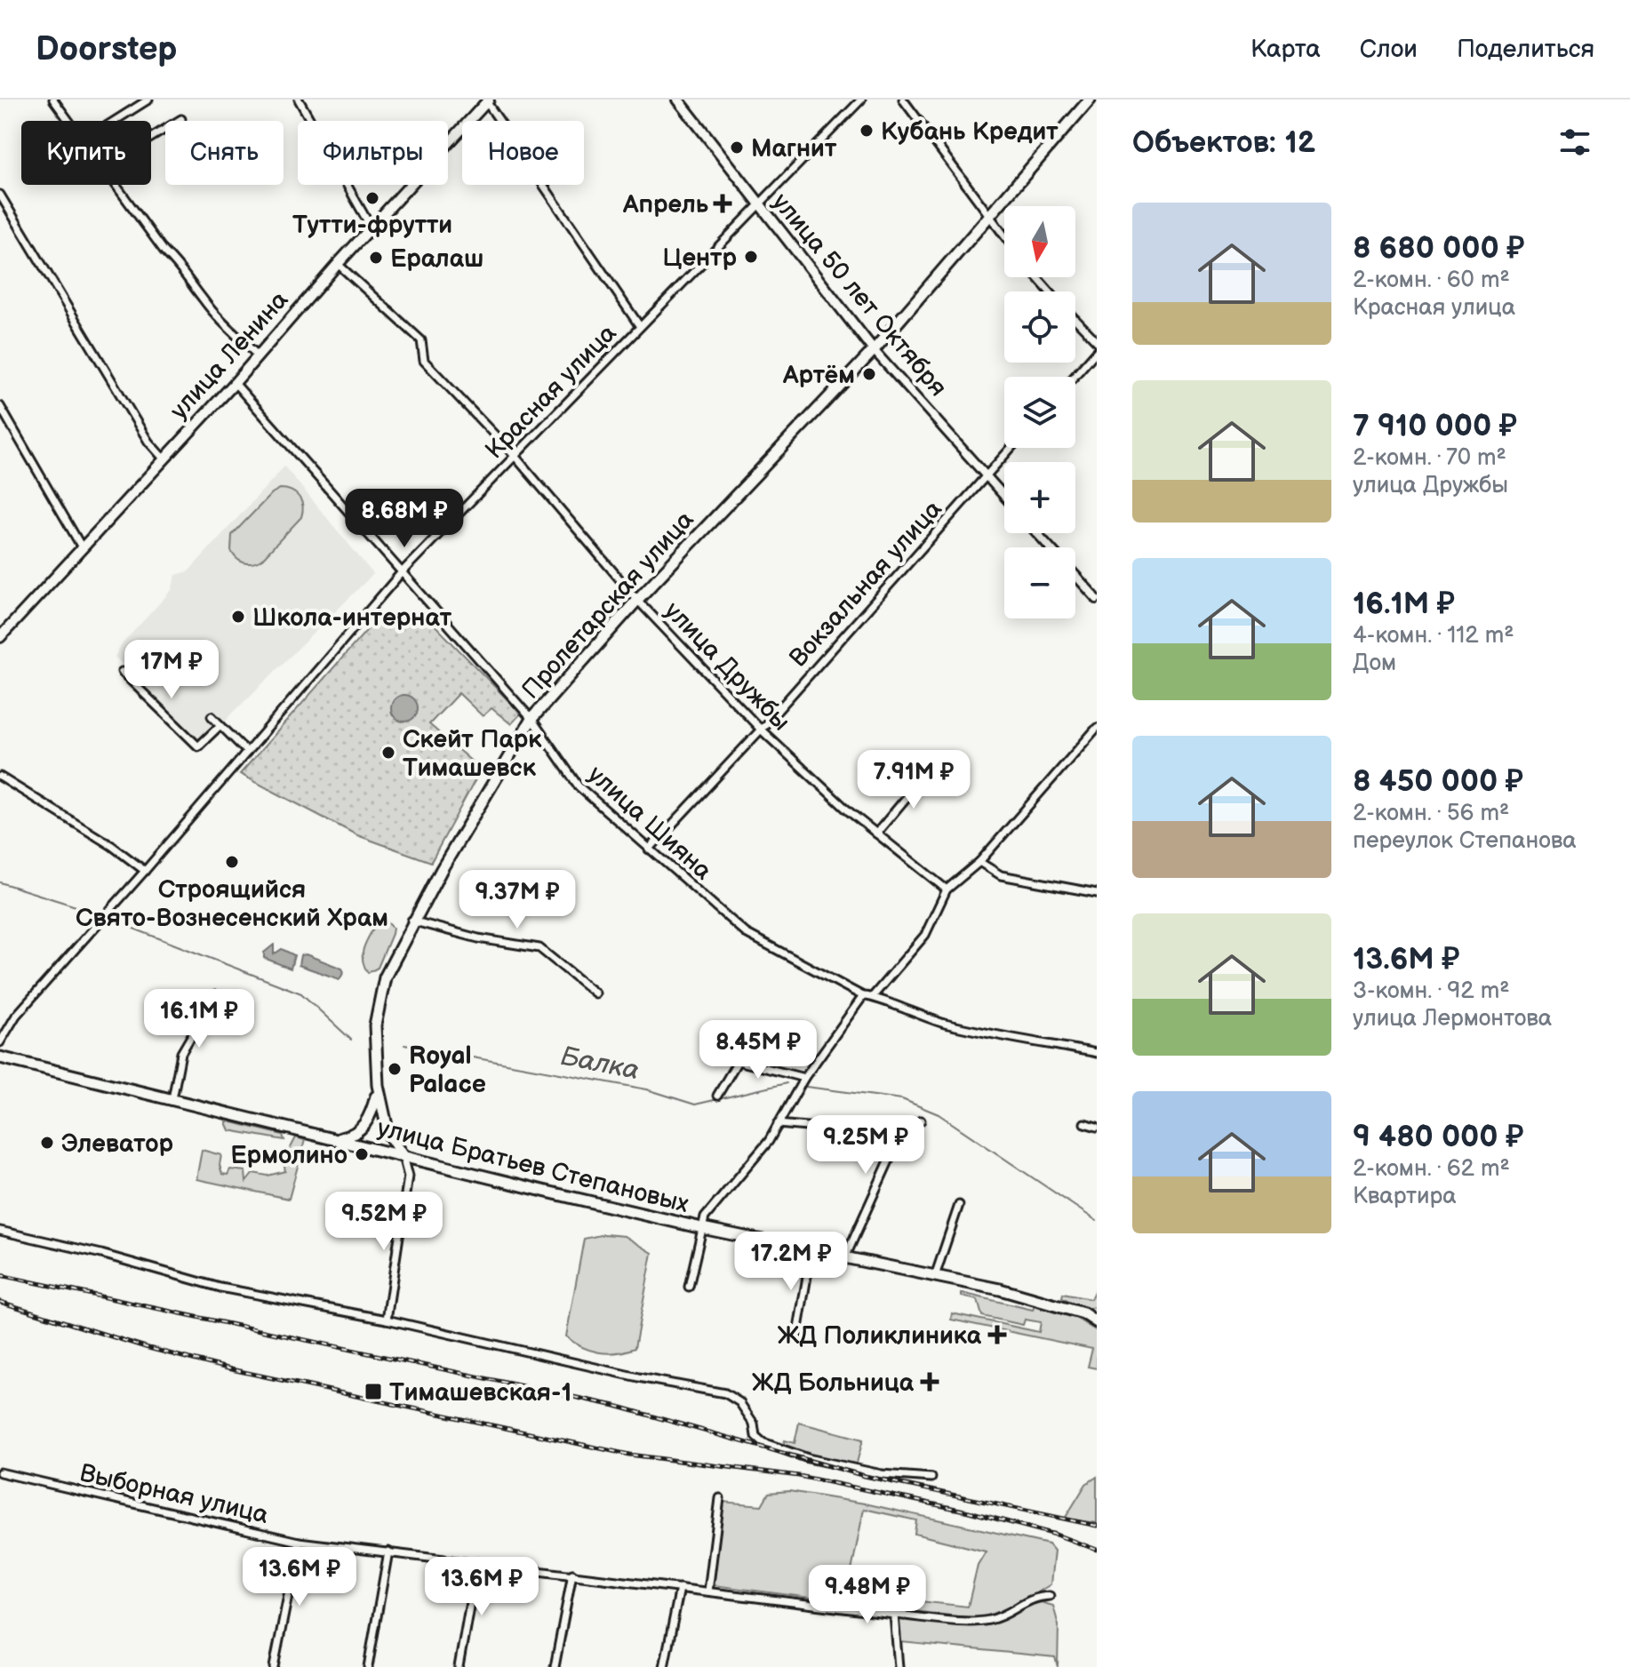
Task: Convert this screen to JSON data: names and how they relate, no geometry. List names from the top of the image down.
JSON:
{
  "streets": {
    "main road": [
      "улица 50 лет Октября",
      "улица Ленина",
      "Пролетарская улица",
      "улица Братьев Степановых"
    ],
    "street": [
      "Красная улица",
      "Вокзальная улица",
      "улица Дружбы",
      "улица Шияна",
      "Выборная улица"
    ]
  },
  "crossings": [
    ["улица 50 лет Октября", "Красная улица"],
    ["улица 50 лет Октября", "Вокзальная улица"],
    ["улица 50 лет Октября", "Пролетарская улица"],
    ["улица Ленина", "улица Дружбы"],
    ["улица Ленина", "улица Шияна"],
    ["Красная улица", "улица Дружбы"],
    ["Красная улица", "улица Шияна"],
    ["Вокзальная улица", "улица Дружбы"],
    ["Вокзальная улица", "улица Шияна"],
    ["Пролетарская улица", "улица Дружбы"],
    ["Пролетарская улица", "улица Шияна"],
    ["Пролетарская улица", "улица Братьев Степановых"]
  ],
  "water": ["Балка"],
  "places": {
    "other": [
      "Кубань Кредит",
      "Магнит",
      "Тутти-фрутти",
      "Центр",
      "Ералаш",
      "Артём",
      "Школа-интернат",
      "Скейт Парк Тимашевск",
      "Строящийся Свято-Вознесенский Храм",
      "Royal Palace",
      "Элеватор",
      "Ермолино"
    ],
    "health": ["Апрель", "ЖД Поликлиника", "ЖД Больница"],
    "transit": ["Тимашевская-1"]
  },
  "north": "bottom",
  "page": {
    "header": "Doorstep",
    "nav": ["Карта", "Слои", "Поделиться"],
    "heading": "Объектов: 12",
    "chip": [
      "Купить",
      "Снять",
      "Фильтры",
      "Новое"
    ],
    "list": [
      {
        "name": "8 680 000 ₽",
        "note": "2-комн. · 60 m² · Красная улица"
      },
      {
        "name": "7 910 000 ₽",
        "note": "2-комн. · 70 m² · улица Дружбы"
      },
      {
        "name": "16.1M ₽",
        "note": "4-комн. · 112 m² · Дом"
      },
      {
        "name": "8 450 000 ₽",
        "note": "2-комн. · 56 m² · переулок Степанова"
      },
      {
        "name": "13.6M ₽",
        "note": "3-комн. · 92 m² · улица Лермонтова"
      },
      {
        "name": "9 480 000 ₽",
        "note": "2-комн. · 62 m² · Квартира"
      }
    ],
    "map_buttons": ["+", "−"],
    "price": [
      "8.68M ₽",
      "17M ₽",
      "7.91M ₽",
      "9.37M ₽",
      "16.1M ₽",
      "8.45M ₽",
      "9.25M ₽",
      "9.52M ₽",
      "17.2M ₽",
      "13.6M ₽",
      "13.6M ₽",
      "9.48M ₽"
    ]
  }
}
